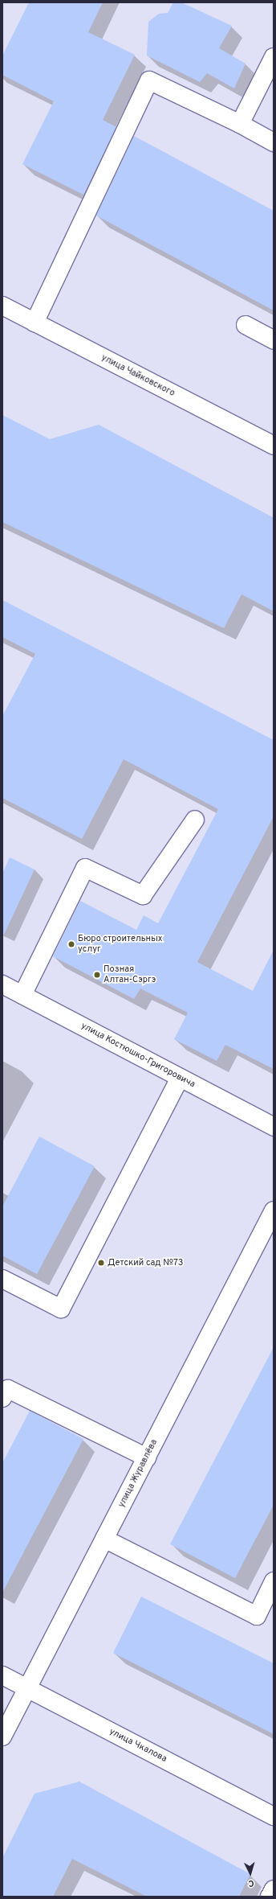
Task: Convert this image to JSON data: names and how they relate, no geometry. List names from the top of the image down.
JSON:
{
  "streets": {
    "street": [
      "улица Чайковского",
      "улица Костюшко-Григоровича",
      "улица Журавлёва",
      "улица Чкалова"
    ]
  },
  "crossings": [
    ["улица Журавлёва", "улица Чкалова"]
  ],
  "places": ["Бюро строительных услуг", "Позная Алтан-Сэргэ", "Детский сад №73"],
  "north": "bottom"
}
